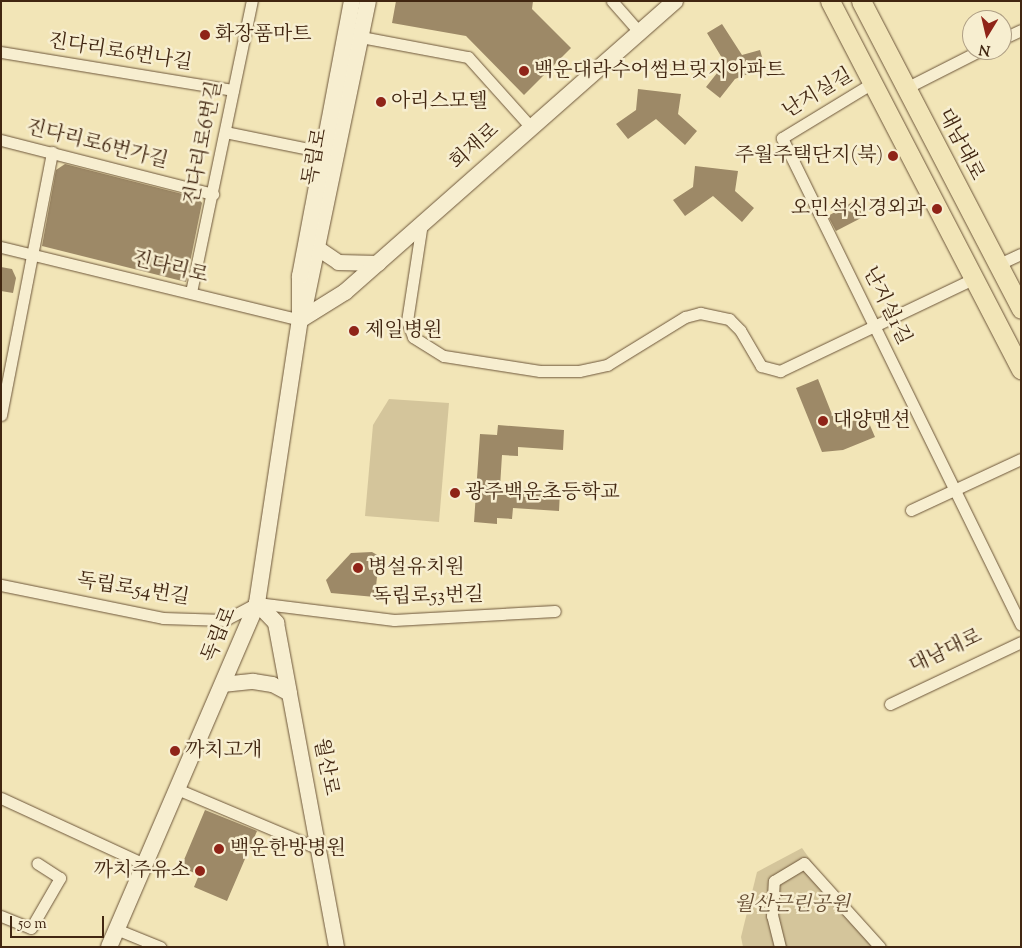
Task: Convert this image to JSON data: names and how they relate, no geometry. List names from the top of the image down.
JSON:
{
  "streets": {
    "main road": [
      "대남대로",
      "회재로",
      "독립로",
      "월산로"
    ],
    "street": [
      "진다리로6번나길",
      "난지실길",
      "진다리로6번길",
      "진다리로6번가길",
      "진다리로",
      "난지실1길",
      "독립로54번길",
      "독립로53번길"
    ]
  },
  "crossings": [
    ["진다리로6번나길", "진다리로6번길"],
    ["난지실길", "난지실1길"],
    ["진다리로6번길", "진다리로6번가길"],
    ["진다리로6번길", "진다리로"],
    ["회재로", "독립로"],
    ["회재로", "진다리로"],
    ["독립로", "진다리로"],
    ["독립로", "독립로54번길"],
    ["독립로", "독립로53번길"],
    ["독립로", "월산로"],
    ["독립로54번길", "독립로53번길"],
    ["독립로54번길", "월산로"],
    ["독립로53번길", "월산로"]
  ],
  "parks": ["월산근린공원"],
  "places": [
    "화장품마트",
    "백운대라수어썸브릿지아파트",
    "아리스모텔",
    "주월주택단지(북)",
    "오민석신경외과",
    "제일병원",
    "대양맨션",
    "광주백운초등학교",
    "병설유치원",
    "까치고개",
    "백운한방병원",
    "까치주유소"
  ],
  "scale_bar": "50 m",
  "north": "bottom"
}
